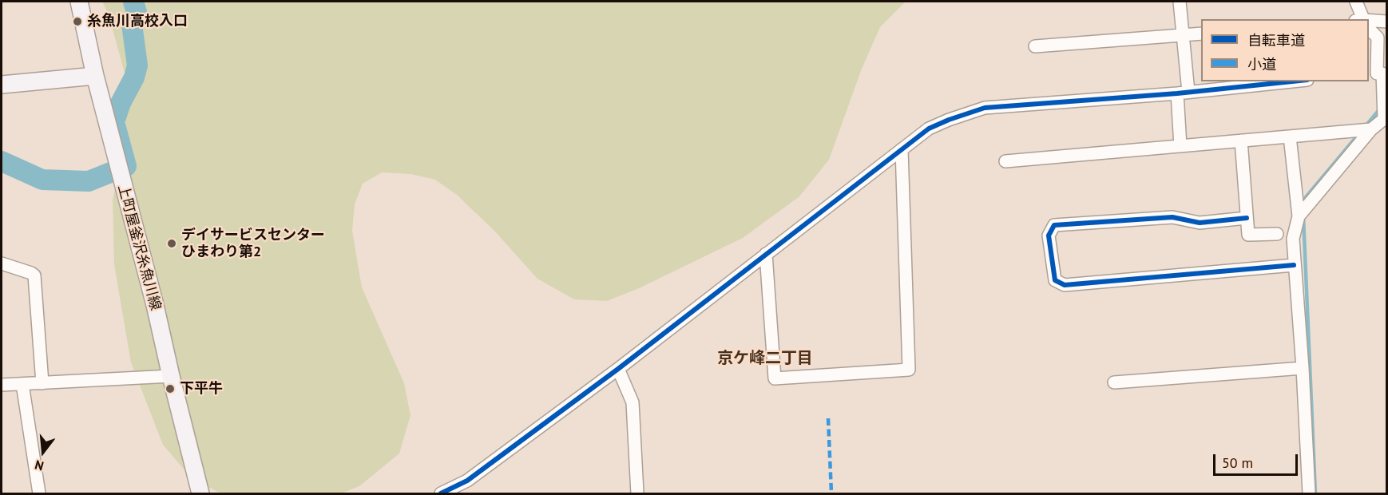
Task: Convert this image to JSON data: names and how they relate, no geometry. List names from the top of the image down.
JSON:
{
  "streets": {
    "main road": ["上町屋釜沢糸魚川線"]
  },
  "districts": ["京ケ峰二丁目"],
  "places": ["糸魚川高校入口", "デイサービスセンター ひまわり第2", "下平牛"],
  "legend": ["自転車道", "小道"],
  "scale_bar": "50 m",
  "north": "bottom"
}
